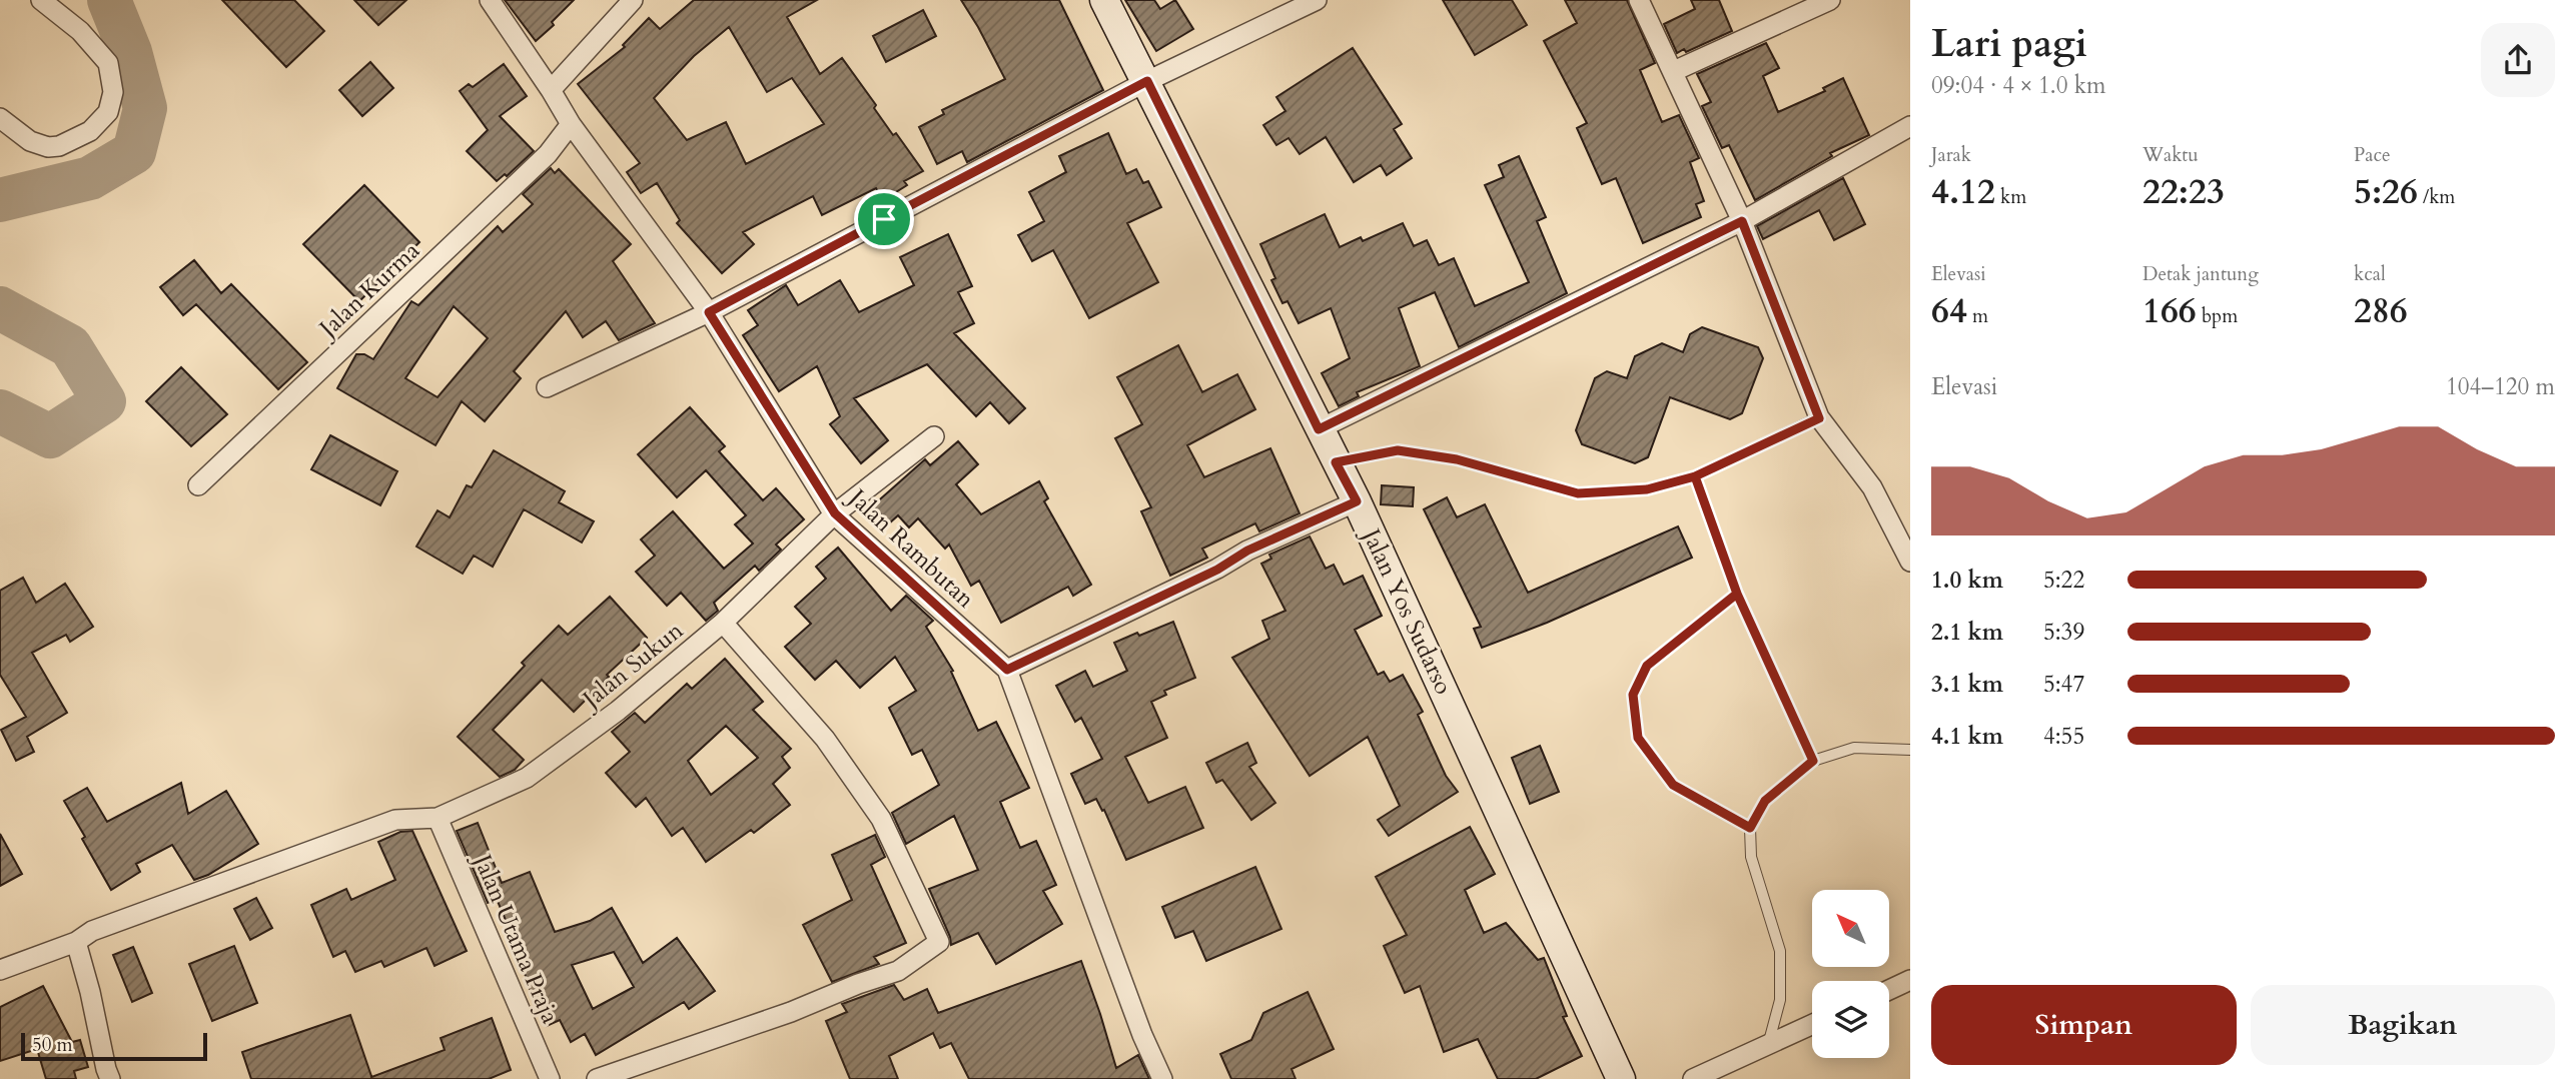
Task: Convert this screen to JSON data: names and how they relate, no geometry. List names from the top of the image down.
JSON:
{
  "streets": {
    "street": [
      "Jalan Kurma",
      "Jalan Rambutan",
      "Jalan Yos Sudarso",
      "Jalan Sukun",
      "Jalan Utama Praja"
    ]
  },
  "crossings": [
    ["Jalan Kurma", "Jalan Rambutan"],
    ["Jalan Rambutan", "Jalan Sukun"],
    ["Jalan Sukun", "Jalan Utama Praja"]
  ],
  "scale_bar": "50 m",
  "north": "top left",
  "page": {
    "heading": ["Lari pagi", "09:04 · 4 × 1.0 km"],
    "stats": [
      ["Jarak", "4.12 km"],
      ["Waktu", "22:23"],
      ["Pace", "5:26 /km"],
      ["Elevasi", "64 m"],
      ["Detak jantung", "166 bpm"],
      ["kcal", "286"]
    ],
    "chart": ["Elevasi", "104–120 m"],
    "list": [
      {
        "name": "1.0 km",
        "note": "5:22"
      },
      {
        "name": "2.1 km",
        "note": "5:39"
      },
      {
        "name": "3.1 km",
        "note": "5:47"
      },
      {
        "name": "4.1 km",
        "note": "4:55"
      }
    ],
    "buttons": ["Simpan", "Bagikan"],
    "scale": "50 m"
  }
}
